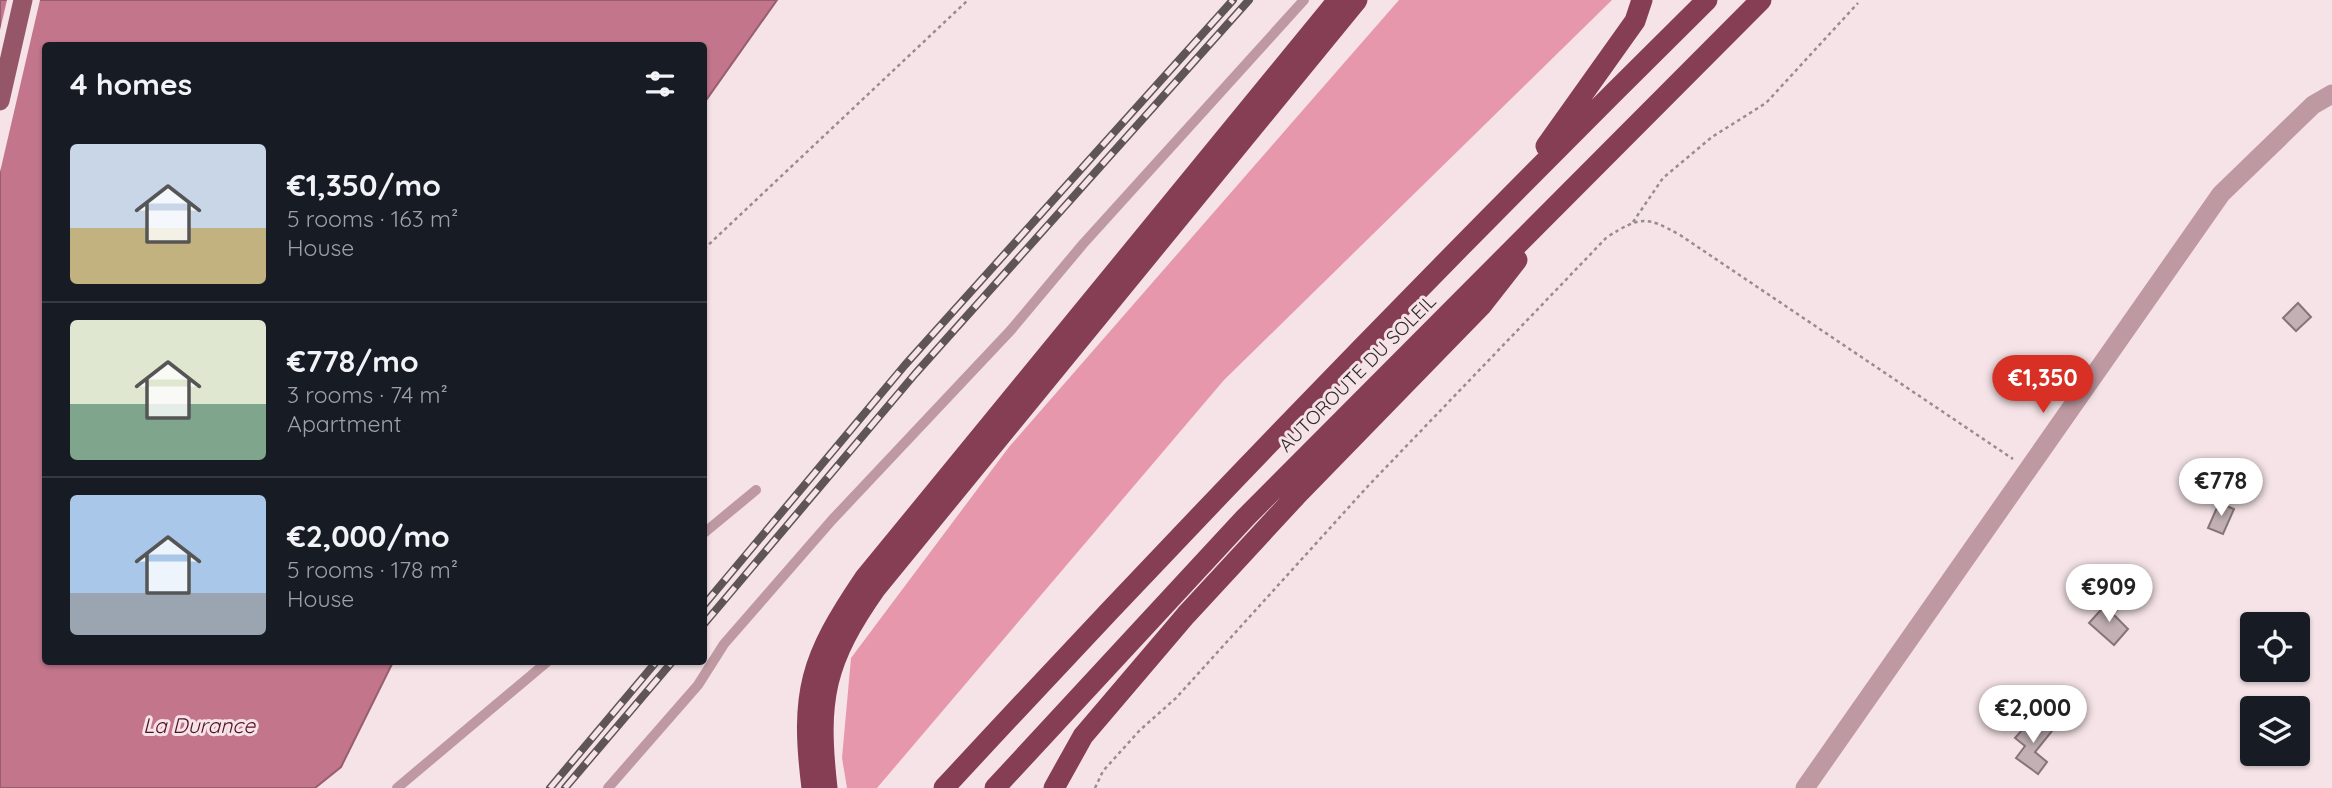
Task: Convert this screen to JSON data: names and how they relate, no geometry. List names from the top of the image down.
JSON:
{
  "streets": {
    "highway": ["AUTOROUTE DU SOLEIL"]
  },
  "water": ["La Durance"],
  "page": {
    "heading": "4 homes",
    "list": [
      {
        "name": "€1,350/mo",
        "note": "5 rooms · 163 m² · House"
      },
      {
        "name": "€778/mo",
        "note": "3 rooms · 74 m² · Apartment"
      },
      {
        "name": "€2,000/mo",
        "note": "5 rooms · 178 m² · House"
      }
    ],
    "price": [
      "€1,350",
      "€778",
      "€909",
      "€2,000"
    ]
  }
}
